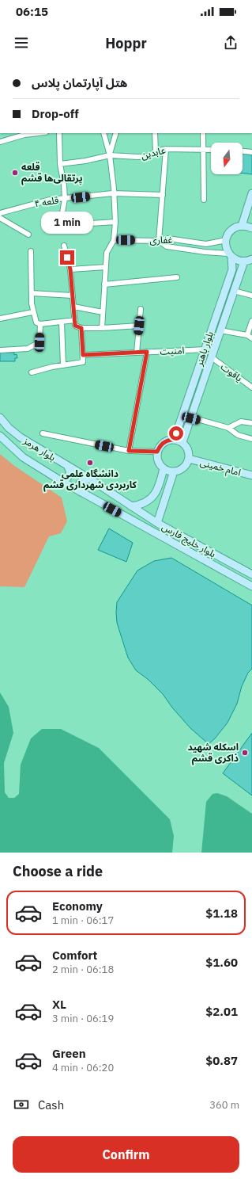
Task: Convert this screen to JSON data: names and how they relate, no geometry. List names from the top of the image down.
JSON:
{
  "streets": {
    "main road": [
      "بلوار باهنر",
      "بلوار هرمز",
      "امام خمینی",
      "بلوار خلیج فارس"
    ],
    "street": [
      "عابدین",
      "قلعه ۴",
      "غفاری",
      "امنیت",
      "یاقوت"
    ]
  },
  "crossings": [
    ["غفاری", "بلوار باهنر"],
    ["بلوار باهنر", "امنیت"],
    ["بلوار باهنر", "یاقوت"],
    ["بلوار باهنر", "امام خمینی"],
    ["بلوار باهنر", "بلوار خلیج فارس"],
    ["بلوار هرمز", "بلوار خلیج فارس"],
    ["امام خمینی", "بلوار خلیج فارس"]
  ],
  "places": ["قلعه پرتقالی‌ها قشم", "دانشگاه علمی کاربردی شهرداری قشم", "اسکله شهید ذاکری قشم"],
  "north": "bottom",
  "page": {
    "status": "06:15",
    "header": "Hoppr",
    "banner": ["هتل آپارتمان پلاس", "Drop-off"],
    "bubble": "1 min",
    "heading": "Choose a ride",
    "list": [
      {
        "name": "Economy",
        "note": "1 min · 06:17",
        "value": "$1.18"
      },
      {
        "name": "Comfort",
        "note": "2 min · 06:18",
        "value": "$1.60"
      },
      {
        "name": "XL",
        "note": "3 min · 06:19",
        "value": "$2.01"
      },
      {
        "name": "Green",
        "note": "4 min · 06:20",
        "value": "$0.87"
      }
    ],
    "pay": ["Cash", "360 m"],
    "buttons": "Confirm"
  }
}
